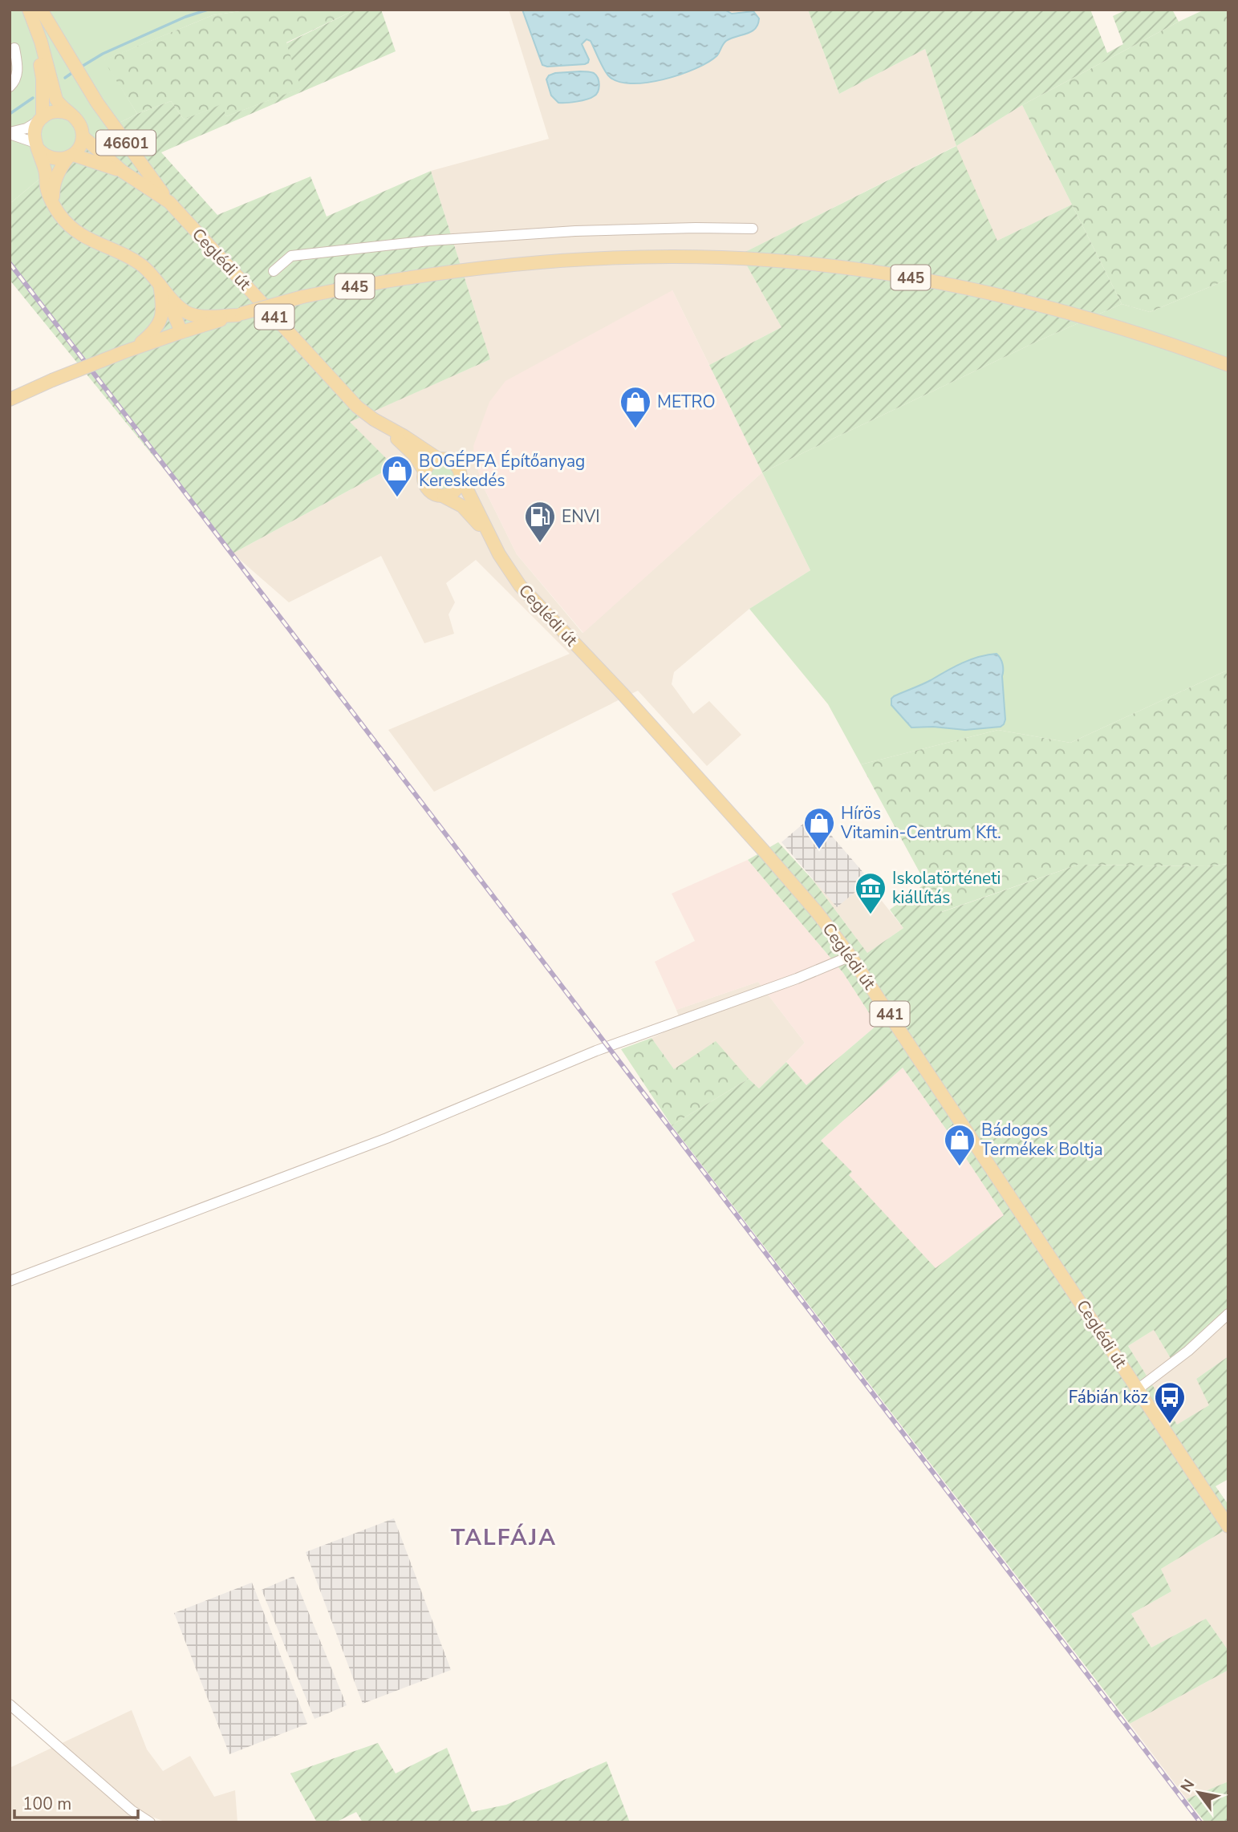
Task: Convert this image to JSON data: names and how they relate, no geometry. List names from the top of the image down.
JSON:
{
  "streets": {
    "main road": [
      "46601",
      "Ceglédi út",
      "445",
      "441"
    ]
  },
  "crossings": [
    ["46601", "Ceglédi út"],
    ["46601", "441"],
    ["Ceglédi út", "441"]
  ],
  "districts": ["TALFÁJA"],
  "places": {
    "shop": [
      "METRO",
      "BOGÉPFA Építőanyag Kereskedés",
      "Hírös Vitamin-Centrum Kft.",
      "Bádogos Termékek Boltja"
    ],
    "fuel station": ["ENVI"],
    "museum": ["Iskolatörténeti kiállítás"],
    "bus stop": ["Fábián köz"]
  },
  "scale_bar": "100 m",
  "north": "top left"
}
